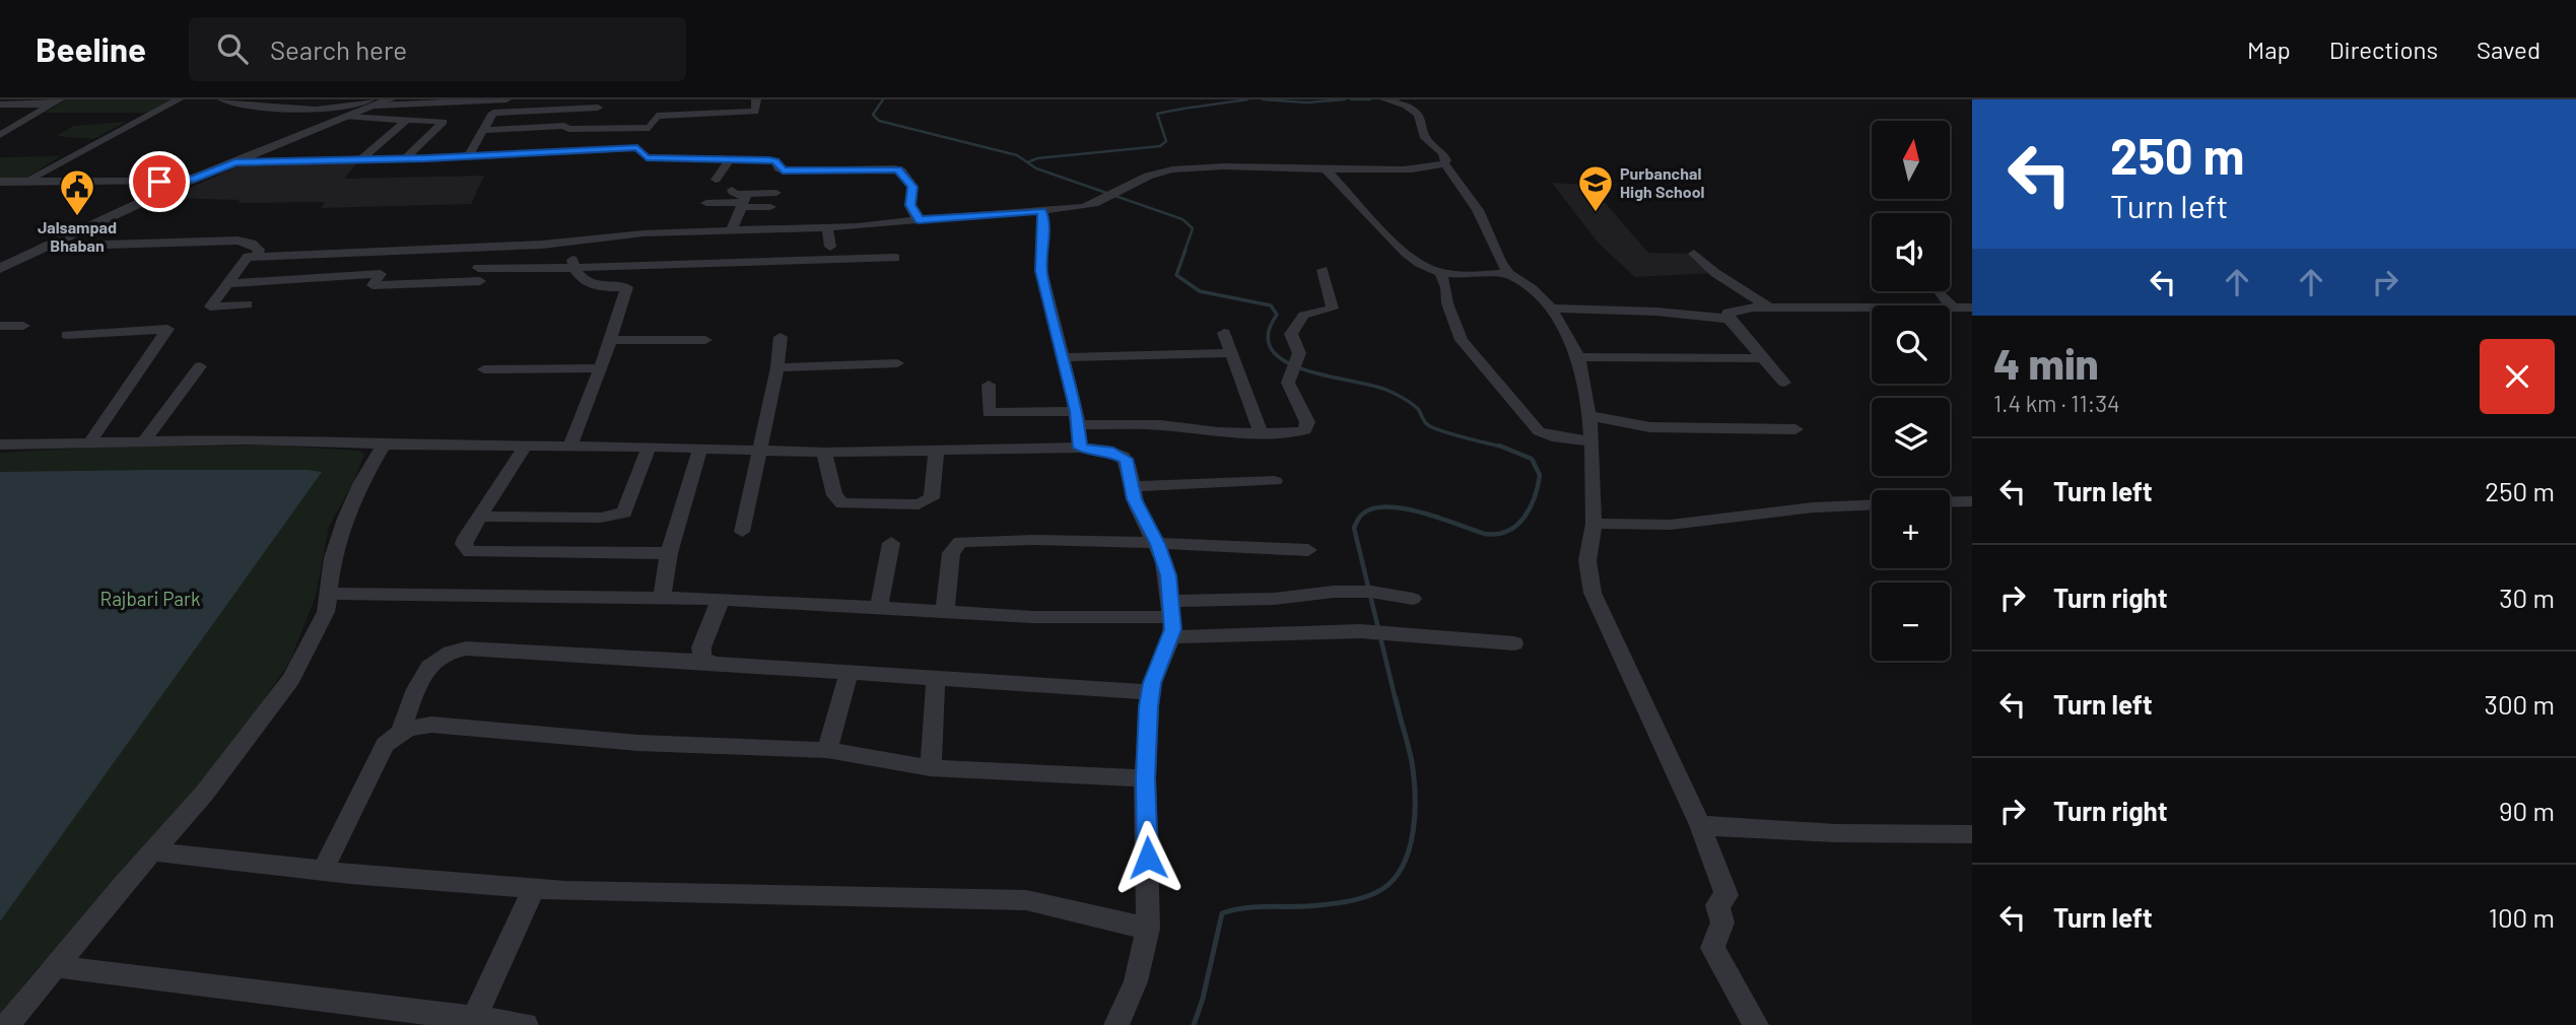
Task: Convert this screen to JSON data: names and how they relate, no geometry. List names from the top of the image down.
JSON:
{
  "parks": ["Rajbari Park"],
  "places": {
    "school or university": ["Purbanchal High School"],
    "public building": ["Jalsampad Bhaban"]
  },
  "north": "top",
  "page": {
    "header": "Beeline",
    "search": "Search here",
    "nav": ["Map", "Directions", "Saved"],
    "turn": ["250 m", "Turn left"],
    "map_buttons": ["+", "−"],
    "heading": ["4 min", "1.4 km · 11:34"],
    "list": [
      {
        "name": "Turn left",
        "value": "250 m"
      },
      {
        "name": "Turn right",
        "value": "30 m"
      },
      {
        "name": "Turn left",
        "value": "300 m"
      },
      {
        "name": "Turn right",
        "value": "90 m"
      },
      {
        "name": "Turn left",
        "value": "100 m"
      }
    ]
  }
}
